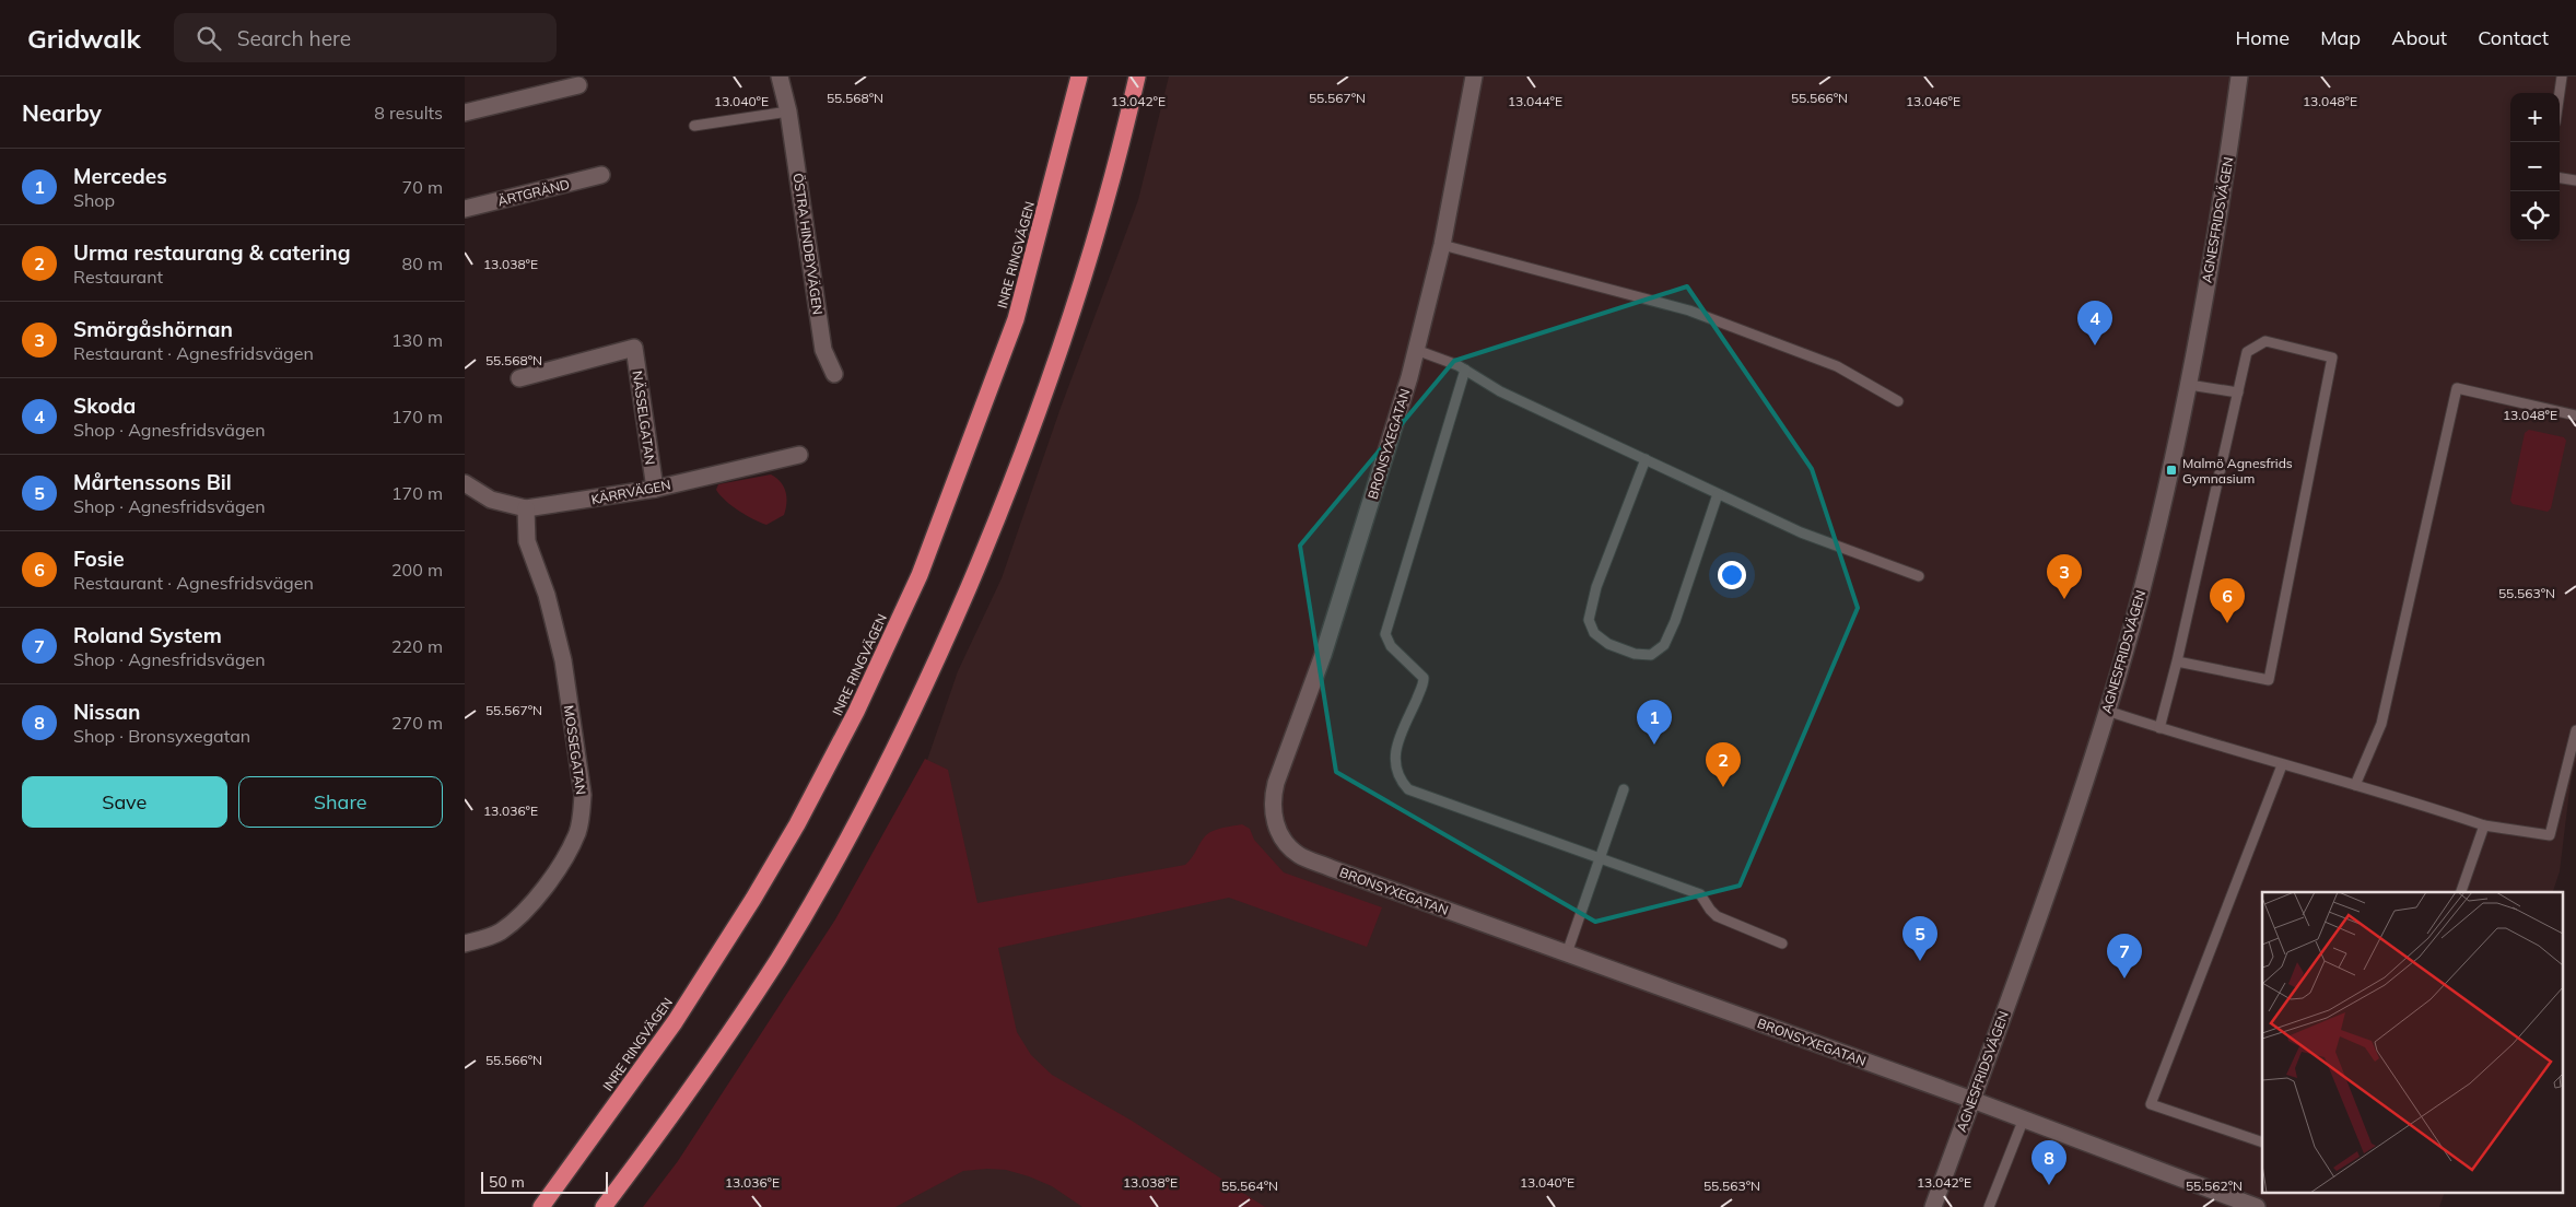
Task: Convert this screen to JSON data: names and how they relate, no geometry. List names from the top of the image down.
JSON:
{
  "streets": {
    "highway": ["INRE RINGVÄGEN"],
    "street": [
      "ÄRTGRÄND",
      "AGNESFRIDSVÄGEN",
      "ÖSTRA HINDBYVÄGEN",
      "NÄSSELGATAN",
      "BRONSYXEGATAN",
      "KÄRRVÄGEN",
      "MOSSEGATAN"
    ]
  },
  "crossings": [
    ["AGNESFRIDSVÄGEN", "BRONSYXEGATAN"],
    ["NÄSSELGATAN", "KÄRRVÄGEN"],
    ["KÄRRVÄGEN", "MOSSEGATAN"]
  ],
  "places": {
    "transit": ["Malmö Agnesfrids Gymnasium"]
  },
  "scale_bar": "50 m",
  "page": {
    "header": "Gridwalk",
    "search": "Search here",
    "nav": [
      "Home",
      "Map",
      "About",
      "Contact"
    ],
    "heading": ["Nearby", "8 results"],
    "map_buttons": ["+", "−"],
    "list": [
      {
        "mark": "1",
        "name": "Mercedes",
        "note": "Shop",
        "value": "70 m"
      },
      {
        "mark": "2",
        "name": "Urma restaurang & catering",
        "note": "Restaurant",
        "value": "80 m"
      },
      {
        "mark": "3",
        "name": "Smörgåshörnan",
        "note": "Restaurant · Agnesfridsvägen",
        "value": "130 m"
      },
      {
        "mark": "4",
        "name": "Skoda",
        "note": "Shop · Agnesfridsvägen",
        "value": "170 m"
      },
      {
        "mark": "5",
        "name": "Mårtenssons Bil",
        "note": "Shop · Agnesfridsvägen",
        "value": "170 m"
      },
      {
        "mark": "6",
        "name": "Fosie",
        "note": "Restaurant · Agnesfridsvägen",
        "value": "200 m"
      },
      {
        "mark": "7",
        "name": "Roland System",
        "note": "Shop · Agnesfridsvägen",
        "value": "220 m"
      },
      {
        "mark": "8",
        "name": "Nissan",
        "note": "Shop · Bronsyxegatan",
        "value": "270 m"
      }
    ],
    "pins": [
      "4",
      "3",
      "6",
      "1",
      "2",
      "5",
      "7",
      "8"
    ],
    "buttons": ["Save", "Share"],
    "scale": "50 m"
  },
  "coordinates": [
    "55.568°N",
    "55.567°N",
    "55.566°N",
    "13.040°E",
    "13.042°E",
    "13.044°E",
    "13.046°E",
    "13.048°E",
    "13.038°E",
    "55.563°N",
    "13.036°E",
    "55.564°N",
    "55.562°N"
  ]
}
